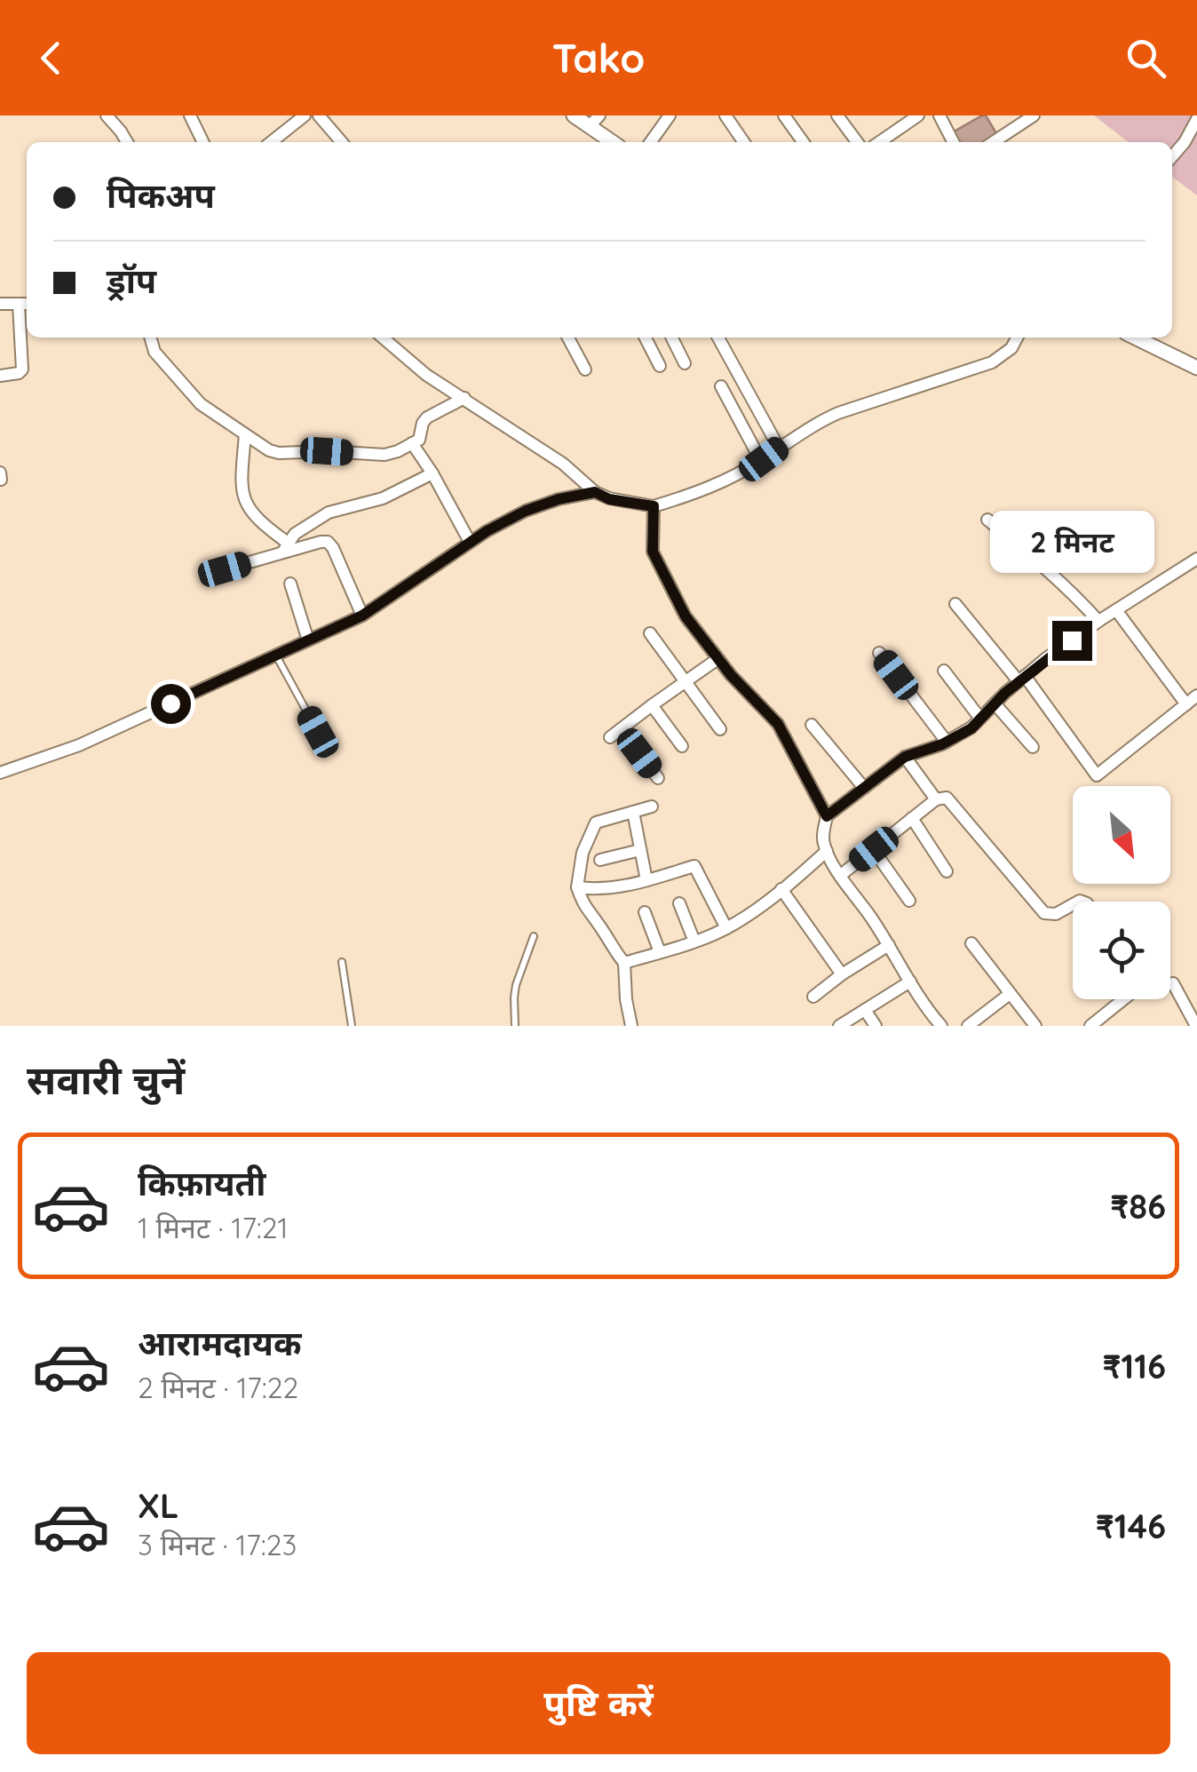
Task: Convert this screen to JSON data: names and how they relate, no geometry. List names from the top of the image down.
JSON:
{
  "north": "bottom right",
  "page": {
    "header": "Tako",
    "banner": ["पिकअप", "ड्रॉप"],
    "bubble": "2 मिनट",
    "heading": "सवारी चुनें",
    "list": [
      {
        "name": "किफ़ायती",
        "note": "1 मिनट · 17:21",
        "value": "₹86"
      },
      {
        "name": "आरामदायक",
        "note": "2 मिनट · 17:22",
        "value": "₹116"
      },
      {
        "name": "XL",
        "note": "3 मिनट · 17:23",
        "value": "₹146"
      }
    ],
    "buttons": "पुष्टि करें"
  }
}
